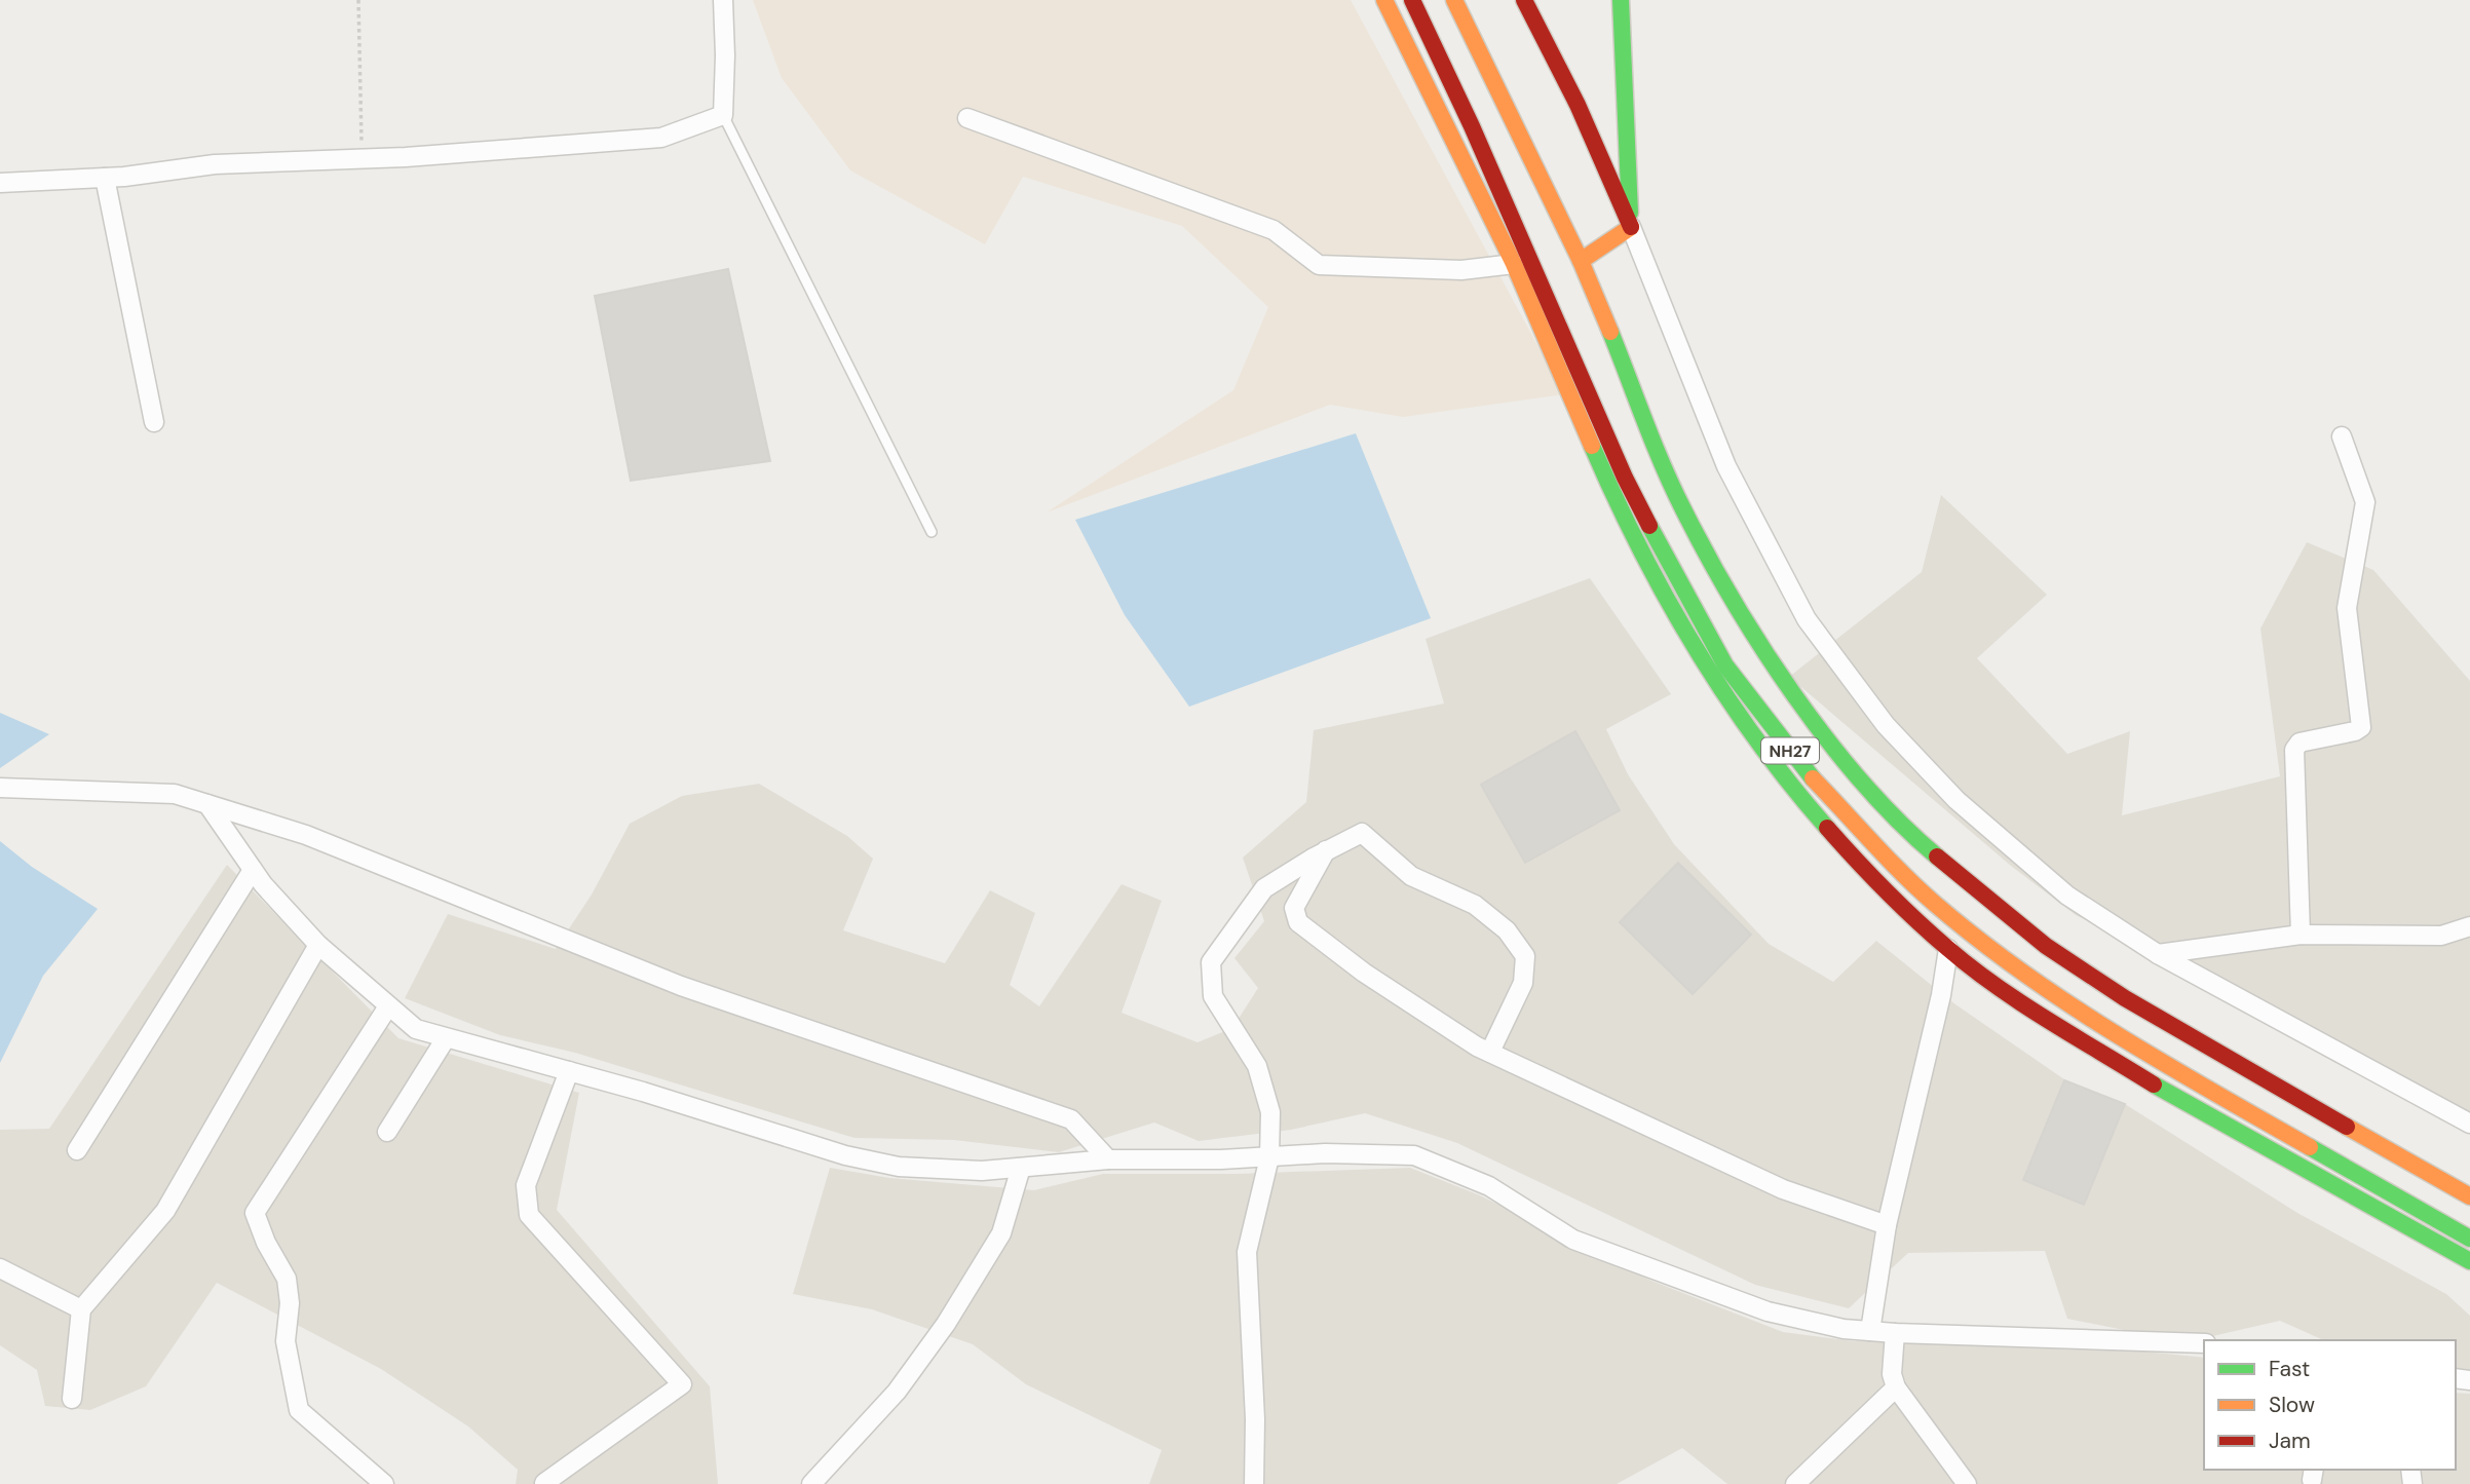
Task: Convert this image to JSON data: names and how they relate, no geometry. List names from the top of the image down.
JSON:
{
  "streets": {
    "main road": ["NH27"]
  },
  "legend": ["Fast", "Slow", "Jam"]
}
